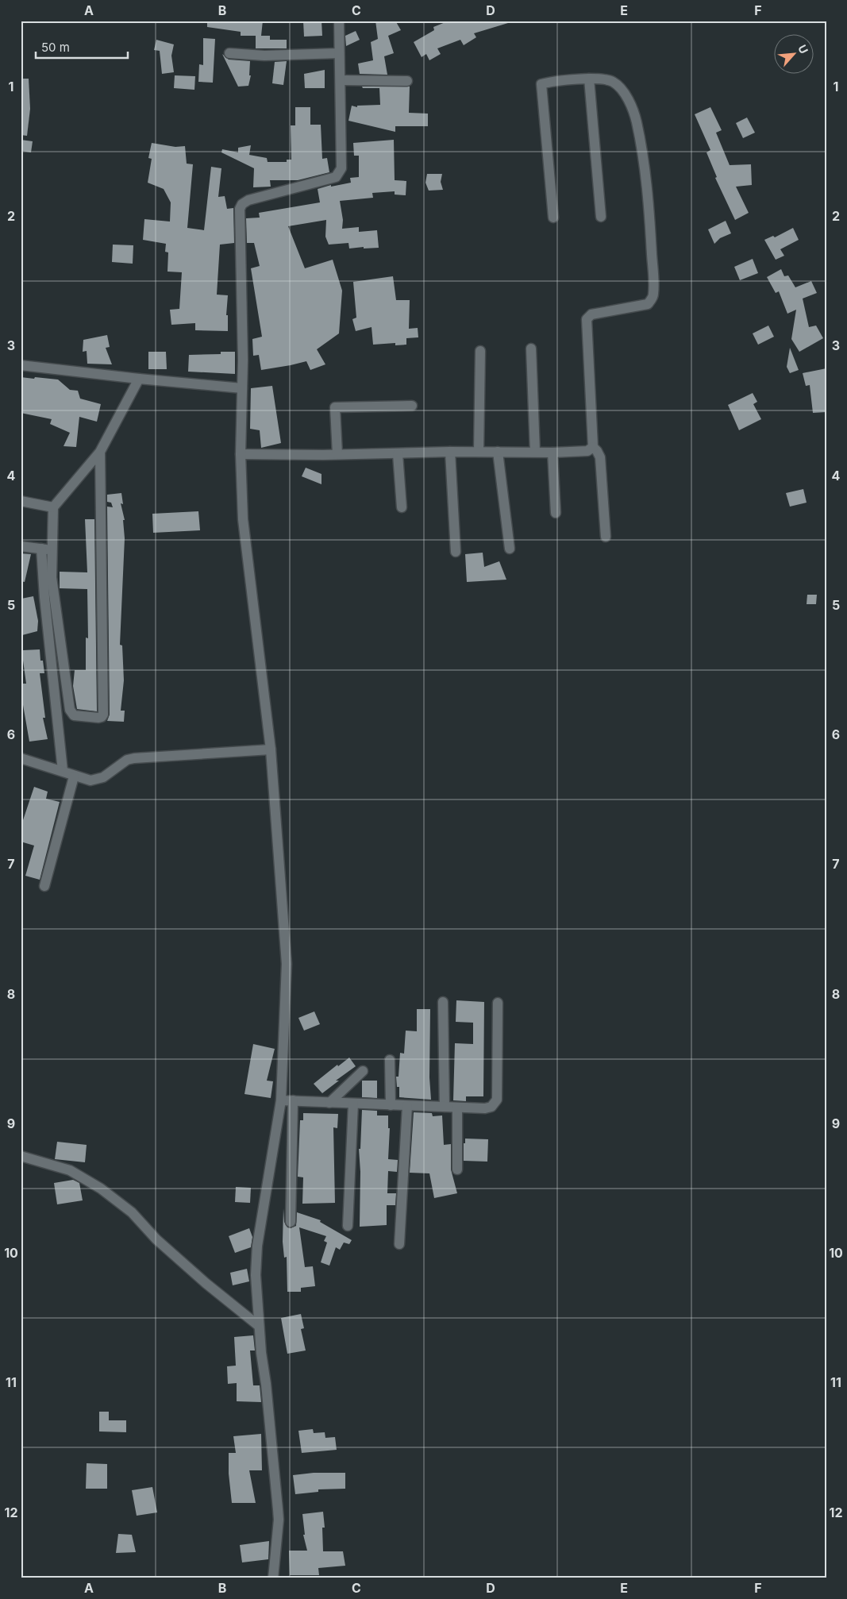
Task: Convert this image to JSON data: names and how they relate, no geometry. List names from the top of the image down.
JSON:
{
  "scale_bar": "50 m",
  "north": "top right",
  "grid": {
    "columns": [
      "A",
      "B",
      "C",
      "D",
      "E",
      "F"
    ],
    "rows": [
      "1",
      "2",
      "3",
      "4",
      "5",
      "6",
      "7",
      "8",
      "9",
      "10",
      "11",
      "12"
    ]
  }
}
